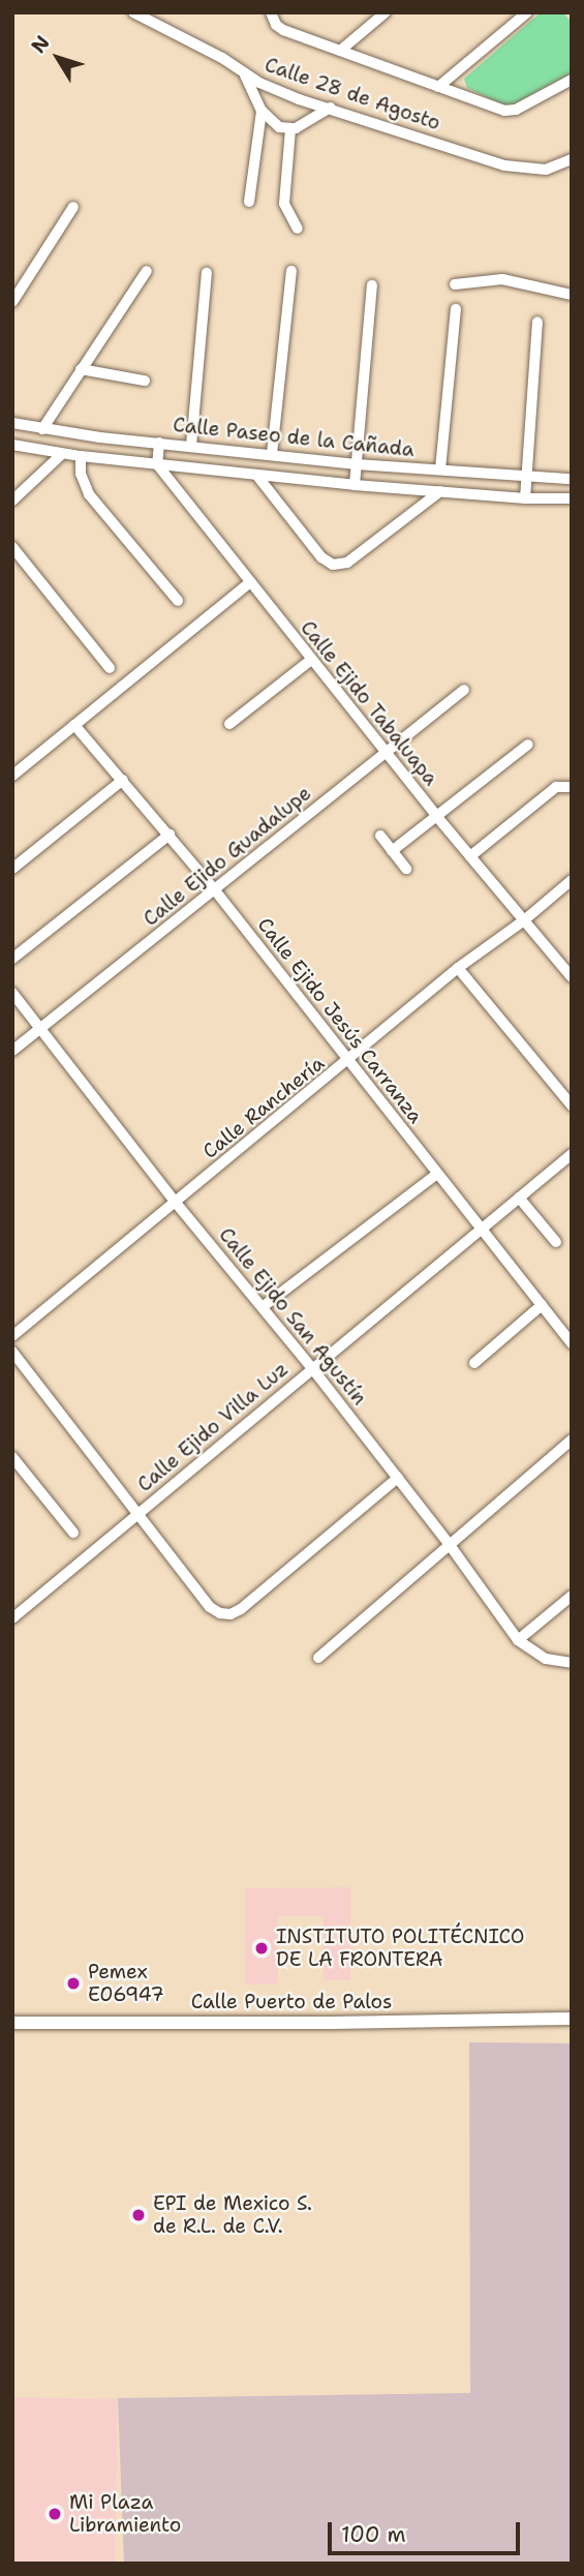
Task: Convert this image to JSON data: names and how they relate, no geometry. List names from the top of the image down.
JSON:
{
  "streets": {
    "street": [
      "Calle 28 de Agosto",
      "Calle Paseo de la Cañada",
      "Calle Ejido Tabaluapa",
      "Calle Ejido Guadalupe",
      "Calle Ejido Jesús Carranza",
      "Calle Ranchería",
      "Calle Ejido San Agustín",
      "Calle Ejido Villa Luz",
      "Calle Puerto de Palos"
    ]
  },
  "crossings": [
    ["Calle Paseo de la Cañada", "Calle Ejido Tabaluapa"],
    ["Calle Ejido Tabaluapa", "Calle Ejido Guadalupe"],
    ["Calle Ejido Tabaluapa", "Calle Ranchería"],
    ["Calle Ejido Guadalupe", "Calle Ejido Jesús Carranza"],
    ["Calle Ejido Guadalupe", "Calle Ejido San Agustín"],
    ["Calle Ejido Jesús Carranza", "Calle Ranchería"],
    ["Calle Ejido Jesús Carranza", "Calle Ejido Villa Luz"],
    ["Calle Ranchería", "Calle Ejido San Agustín"],
    ["Calle Ejido San Agustín", "Calle Ejido Villa Luz"]
  ],
  "places": [
    "INSTITUTO POLITÉCNICO DE LA FRONTERA",
    "Pemex E06947",
    "EPI de Mexico S. de R.L. de C.V.",
    "Mi Plaza Libramiento"
  ],
  "scale_bar": "100 m",
  "north": "top left"
}
